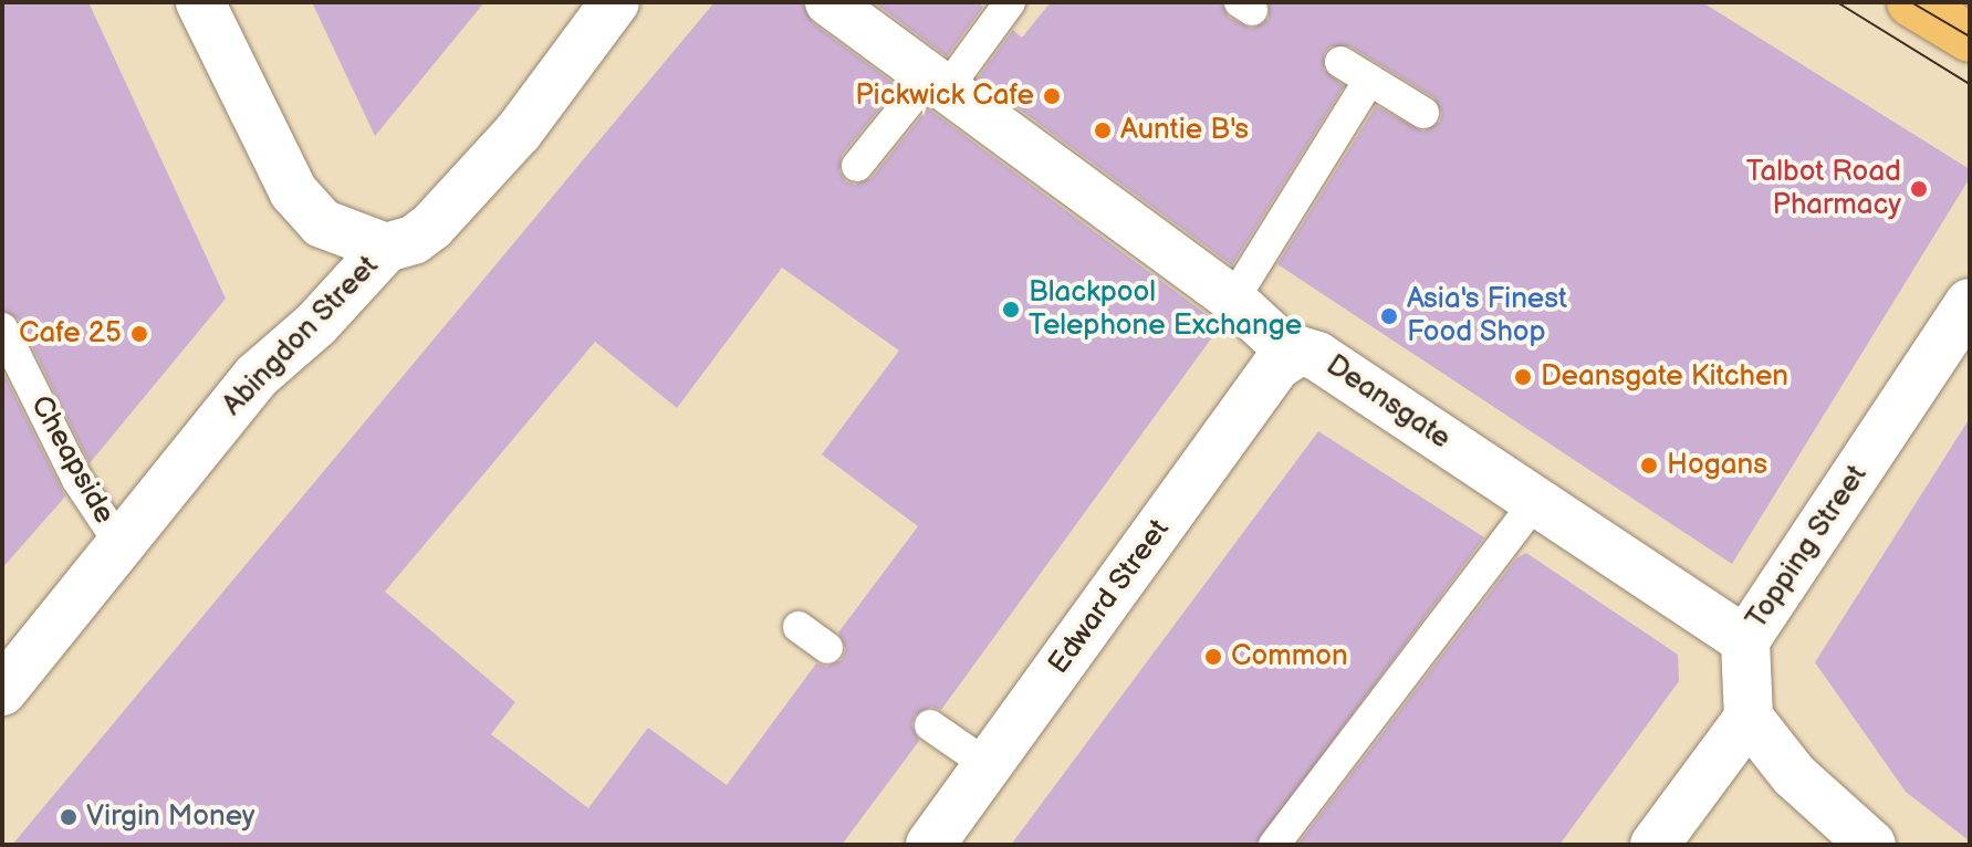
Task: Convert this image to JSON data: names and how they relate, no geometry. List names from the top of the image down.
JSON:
{
  "streets": {
    "street": [
      "Abingdon Street",
      "Deansgate",
      "Topping Street",
      "Edward Street"
    ],
    "lane": ["Cheapside"]
  },
  "crossings": [
    ["Abingdon Street", "Cheapside"],
    ["Deansgate", "Topping Street"],
    ["Deansgate", "Edward Street"]
  ],
  "places": [
    "Pickwick Cafe",
    "Auntie B's",
    "Talbot Road Pharmacy",
    "Blackpool Telephone Exchange",
    "Asia's Finest Food Shop",
    "Cafe 25",
    "Deansgate Kitchen",
    "Hogans",
    "Common",
    "Virgin Money"
  ]
}
